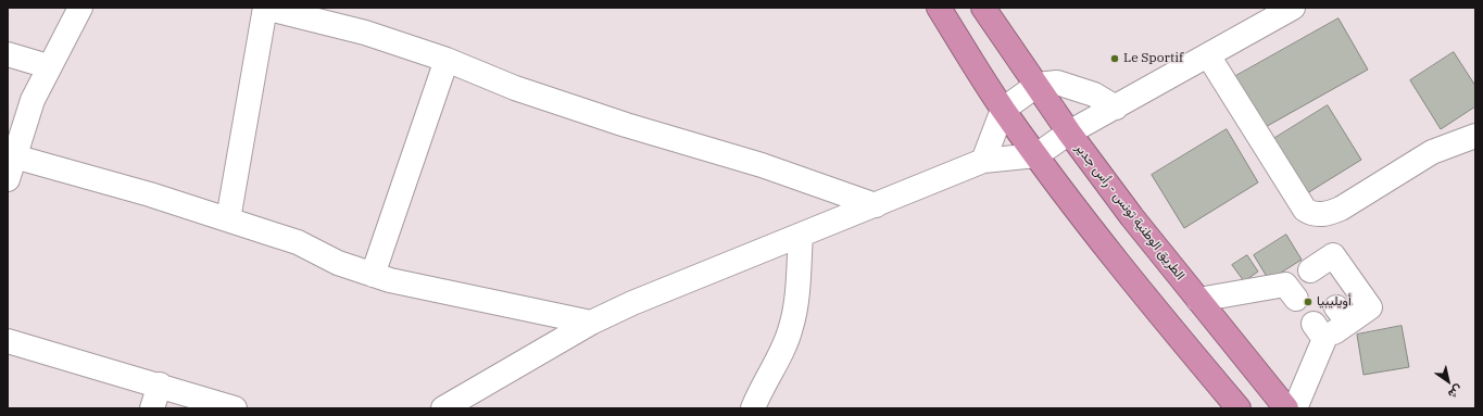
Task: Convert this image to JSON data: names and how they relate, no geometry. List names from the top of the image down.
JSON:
{
  "streets": {
    "highway": ["الطريق الوطنية تونس - رأس جدير"]
  },
  "places": ["Le Sportif", "أويليبيا"],
  "north": "bottom right"
}
